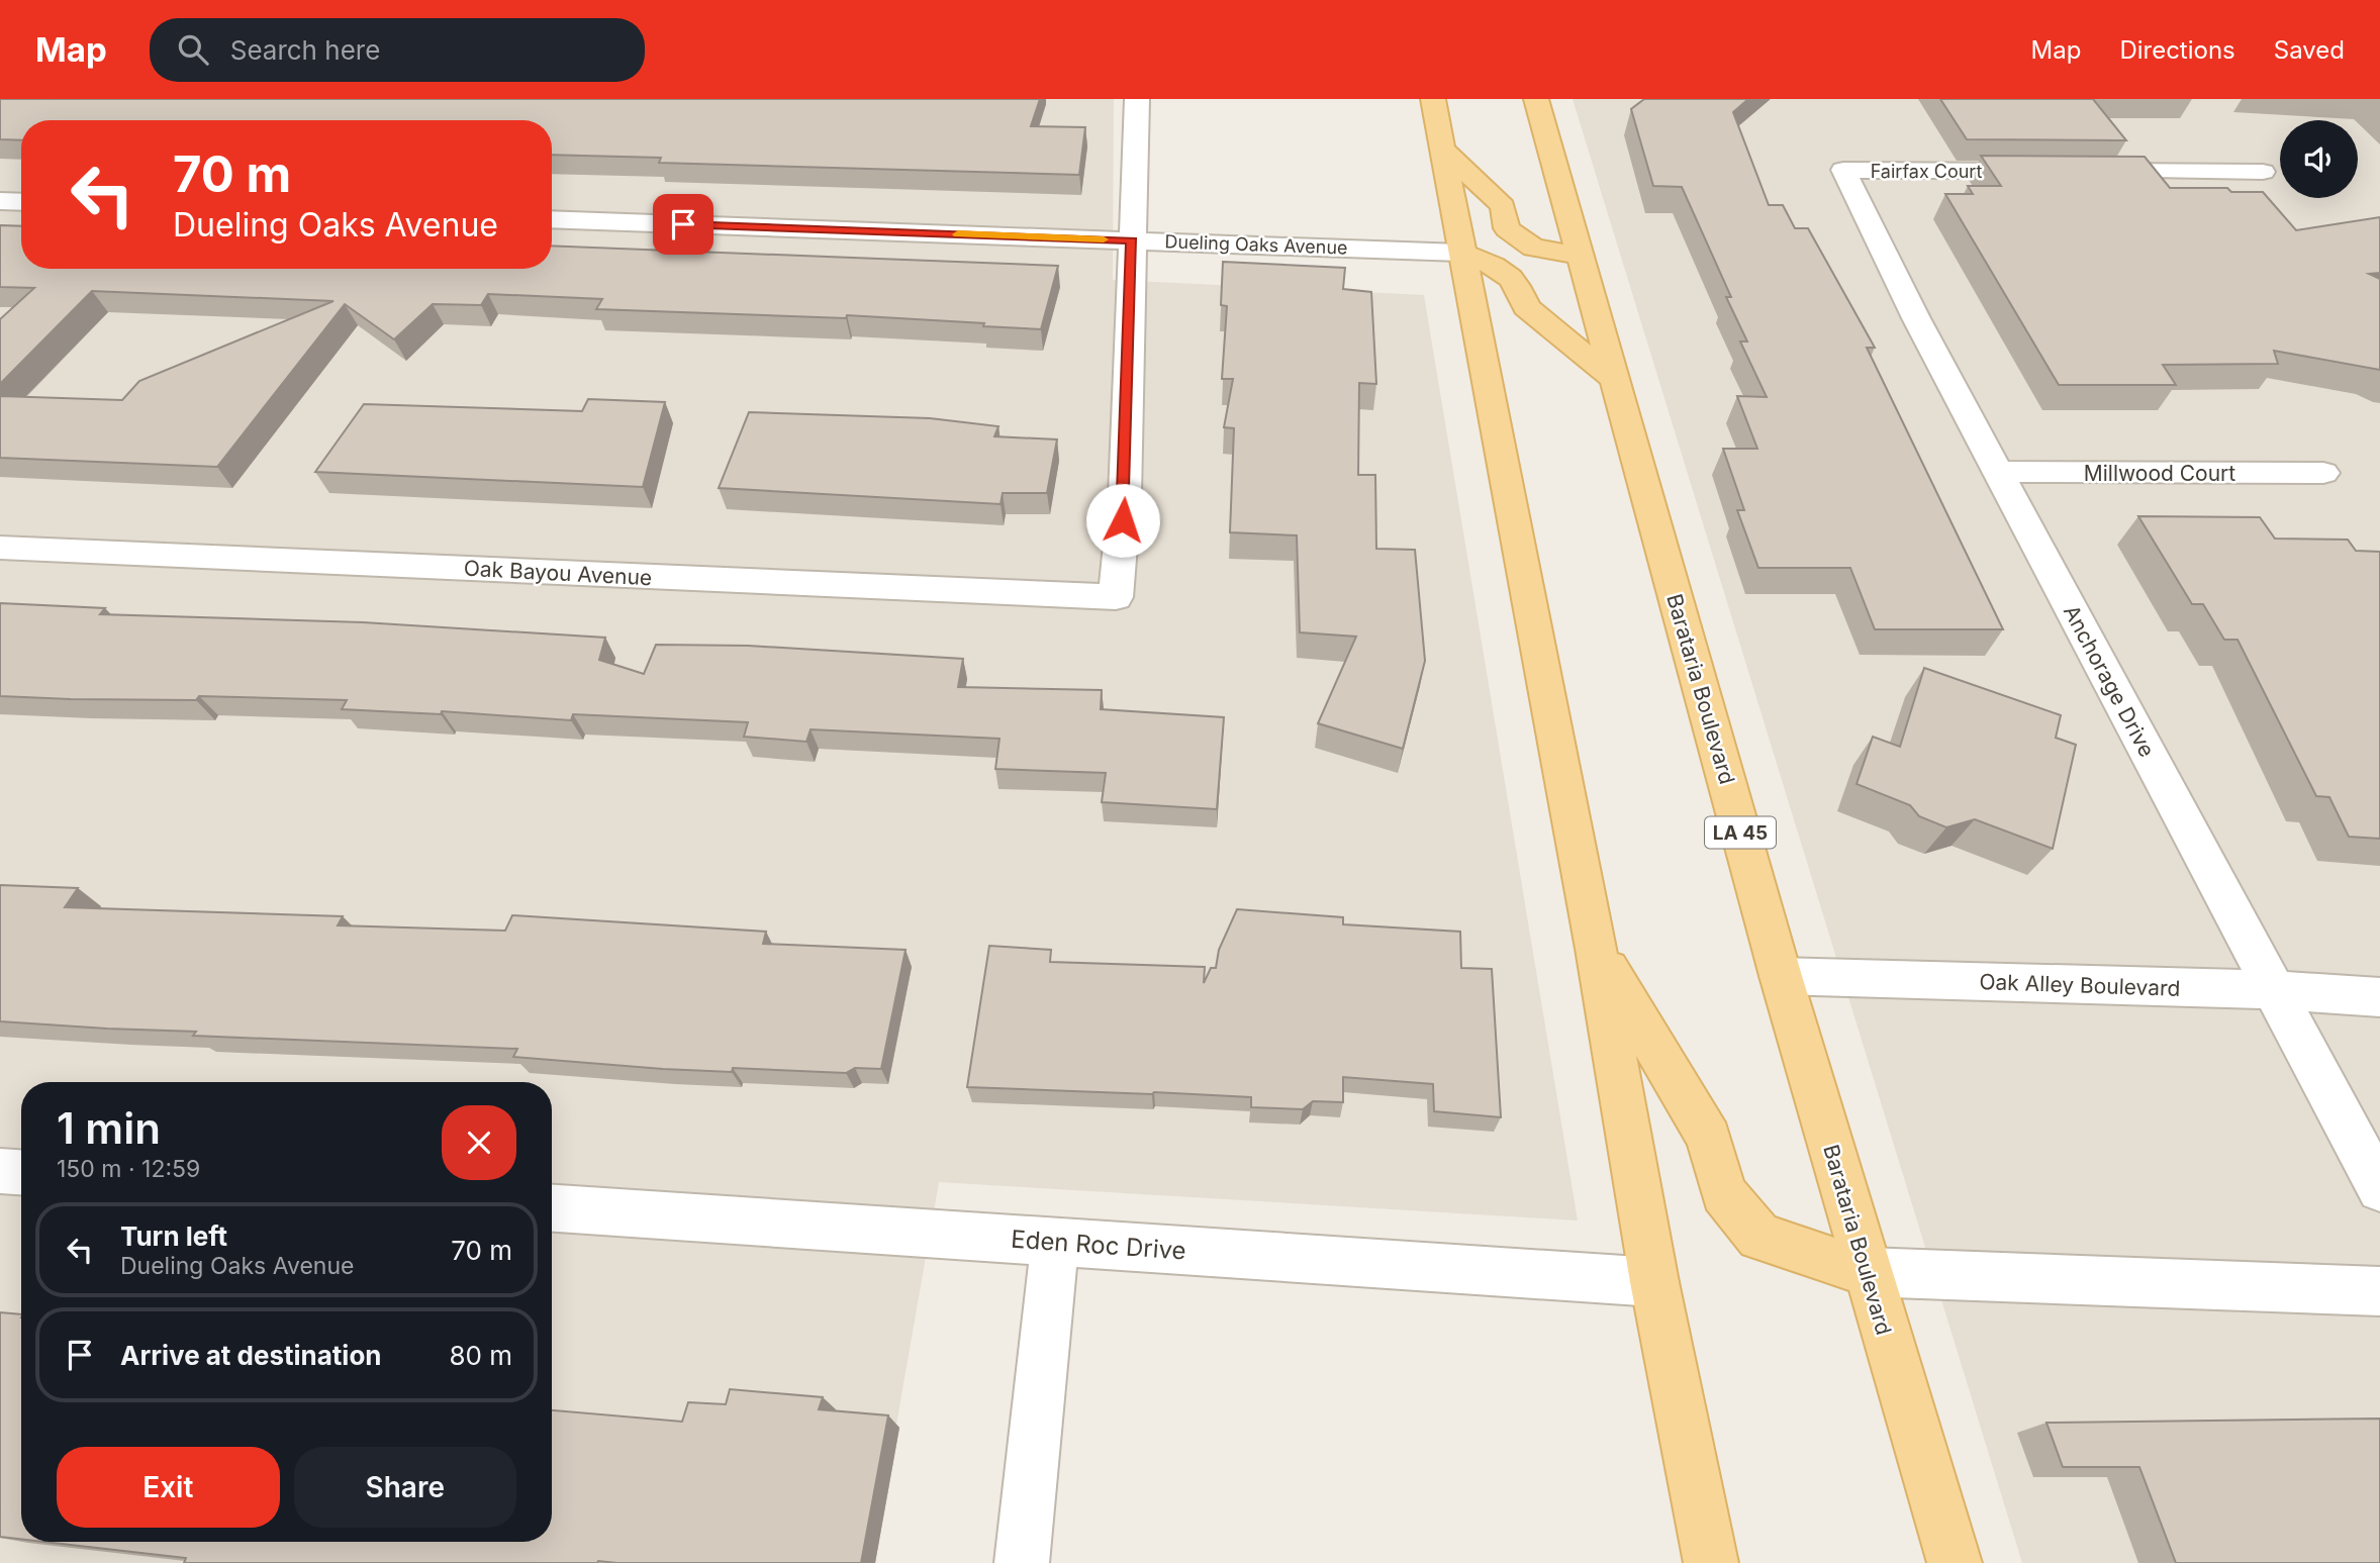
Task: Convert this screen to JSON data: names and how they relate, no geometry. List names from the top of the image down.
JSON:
{
  "streets": {
    "main road": ["Barataria Boulevard", "LA 45"],
    "street": [
      "Fairfax Court",
      "Dueling Oaks Avenue",
      "Millwood Court",
      "Oak Bayou Avenue",
      "Anchorage Drive",
      "Oak Alley Boulevard",
      "Eden Roc Drive"
    ]
  },
  "crossings": [
    ["Fairfax Court", "Anchorage Drive"],
    ["Dueling Oaks Avenue", "Oak Bayou Avenue"],
    ["Millwood Court", "Anchorage Drive"],
    ["Anchorage Drive", "Oak Alley Boulevard"],
    ["Barataria Boulevard", "Oak Alley Boulevard"]
  ],
  "page": {
    "header": "Map",
    "search": "Search here",
    "nav": ["Map", "Directions", "Saved"],
    "turn": ["70 m", "Dueling Oaks Avenue"],
    "heading": ["1 min", "150 m · 12:59"],
    "list": [
      {
        "name": "Turn left",
        "note": "Dueling Oaks Avenue",
        "value": "70 m"
      },
      {
        "name": "Arrive at destination",
        "value": "80 m"
      }
    ],
    "buttons": ["Exit", "Share"]
  }
}
